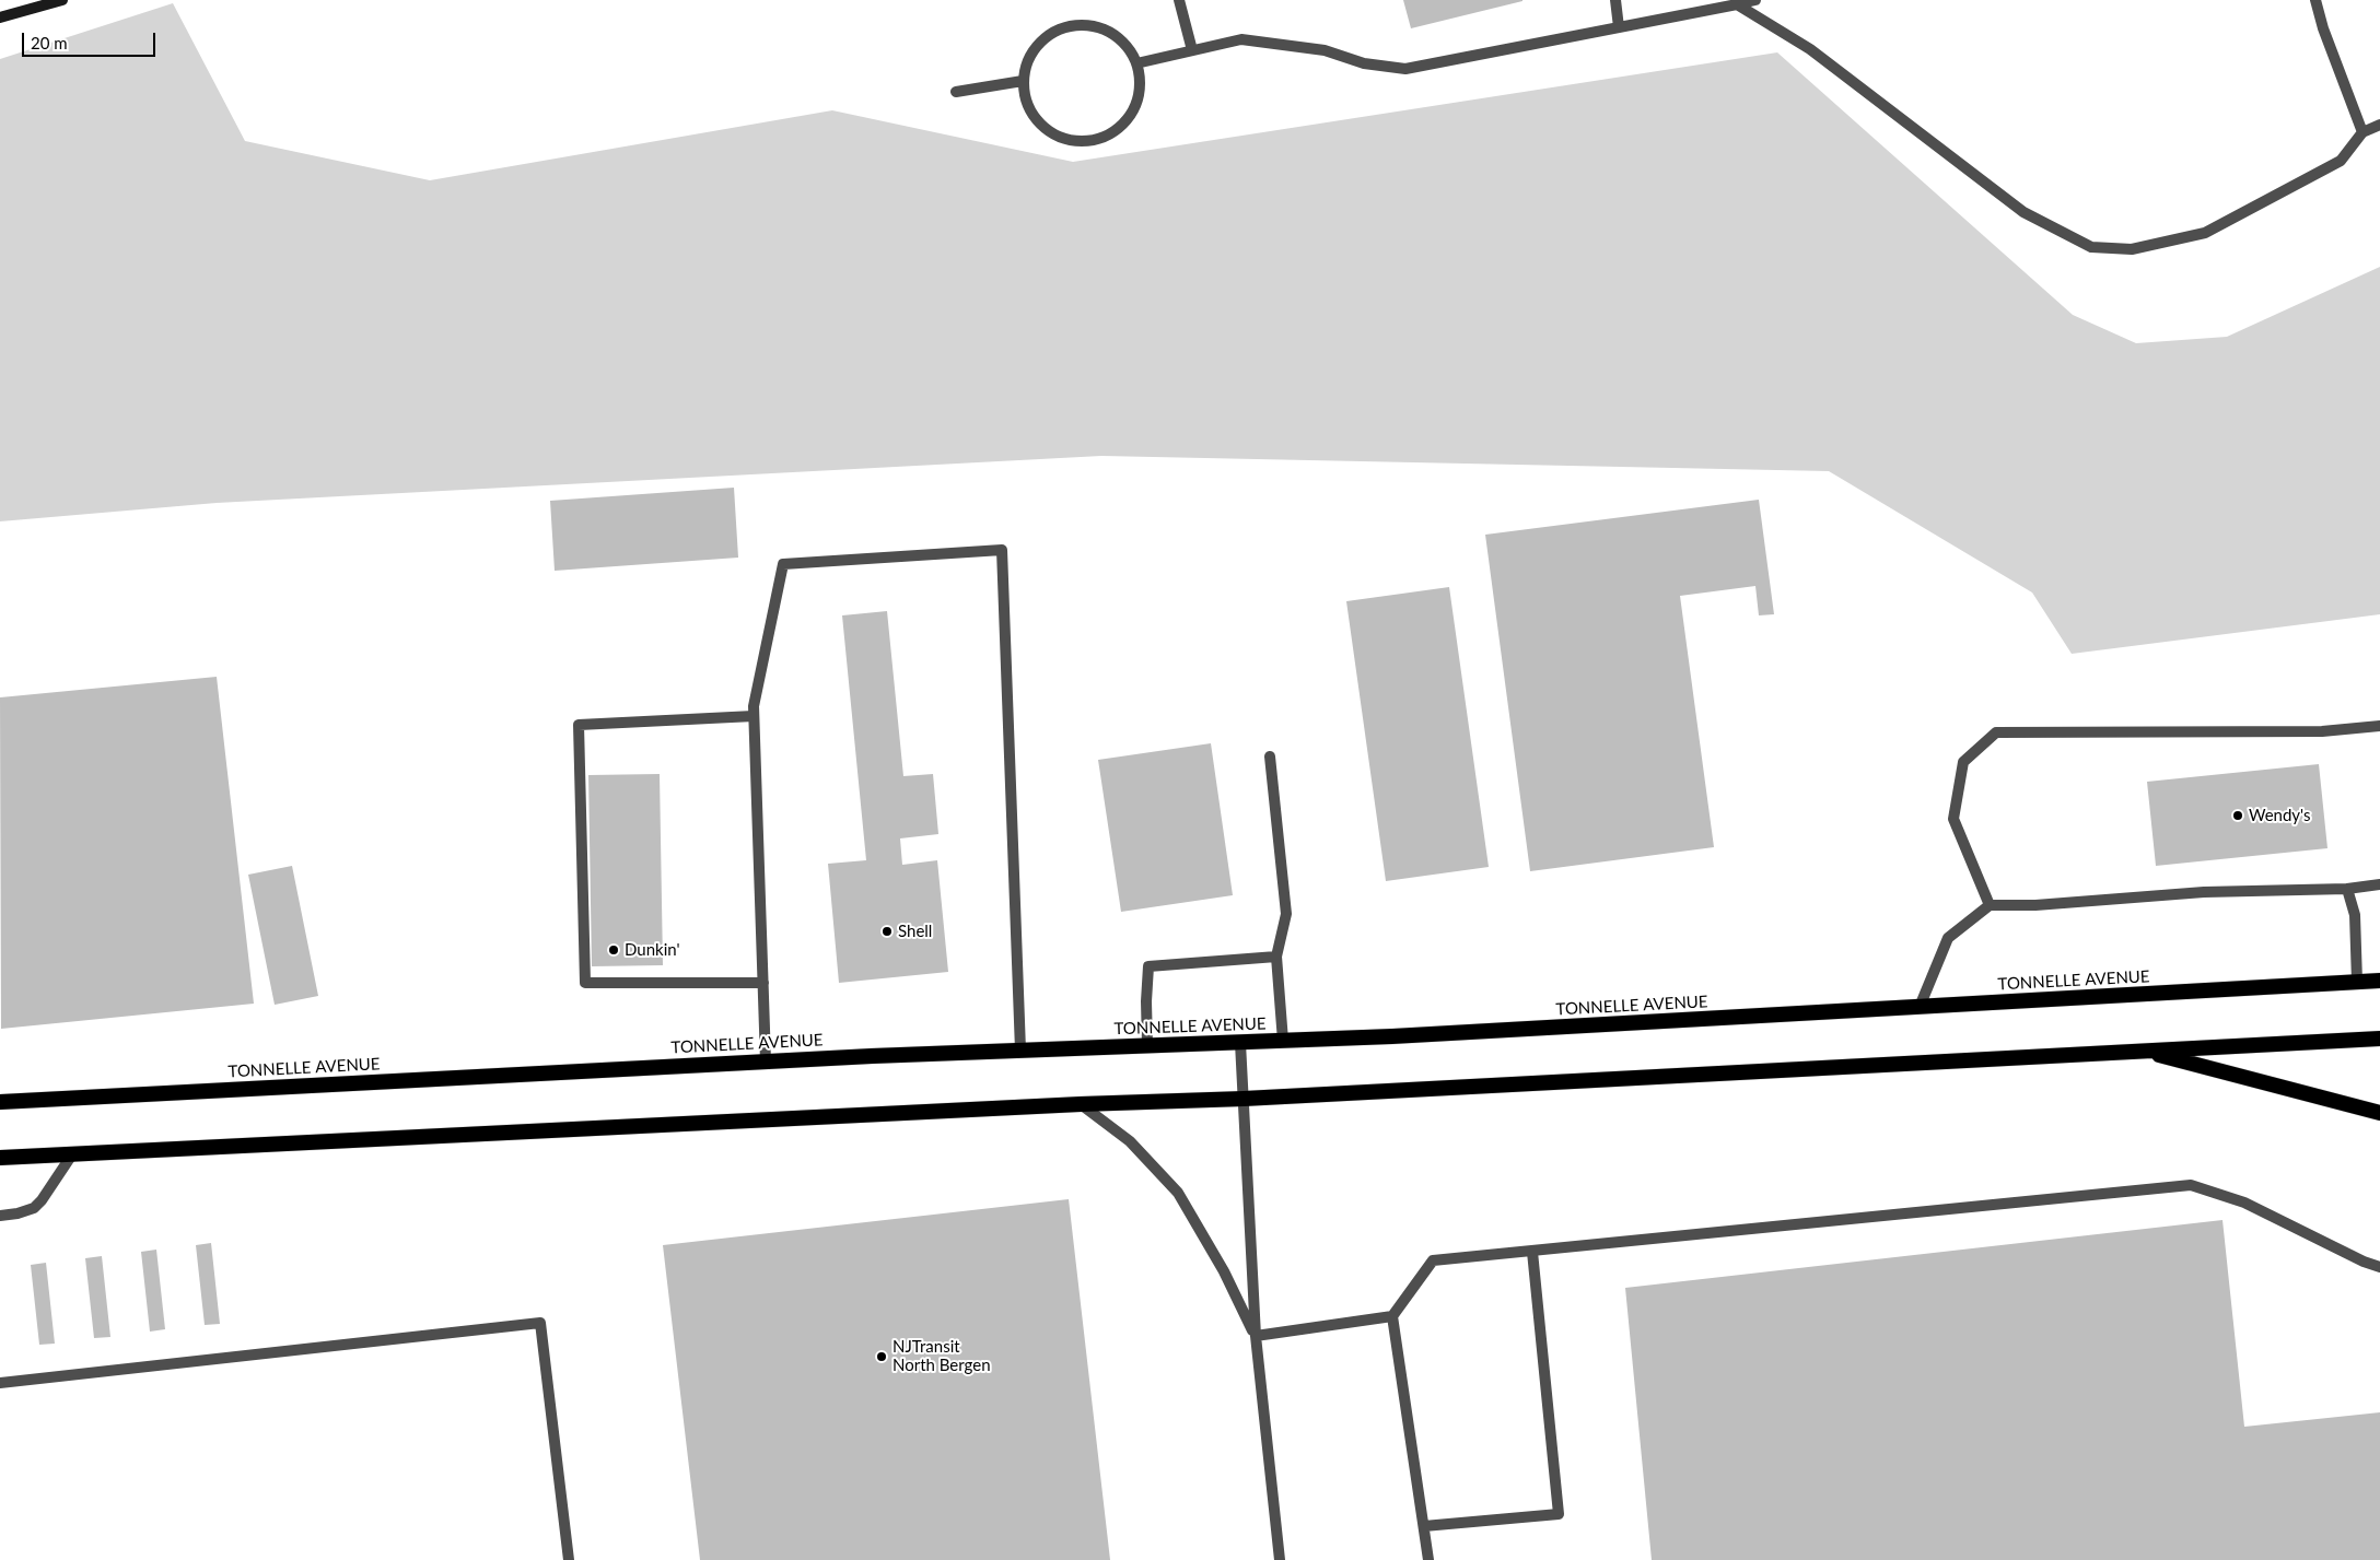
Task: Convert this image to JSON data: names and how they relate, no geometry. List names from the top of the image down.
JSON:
{
  "streets": {
    "highway": ["TONNELLE AVENUE"]
  },
  "places": [
    "Wendy's",
    "Shell",
    "Dunkin'",
    "NJTransit North Bergen"
  ],
  "scale_bar": "20 m"
}
